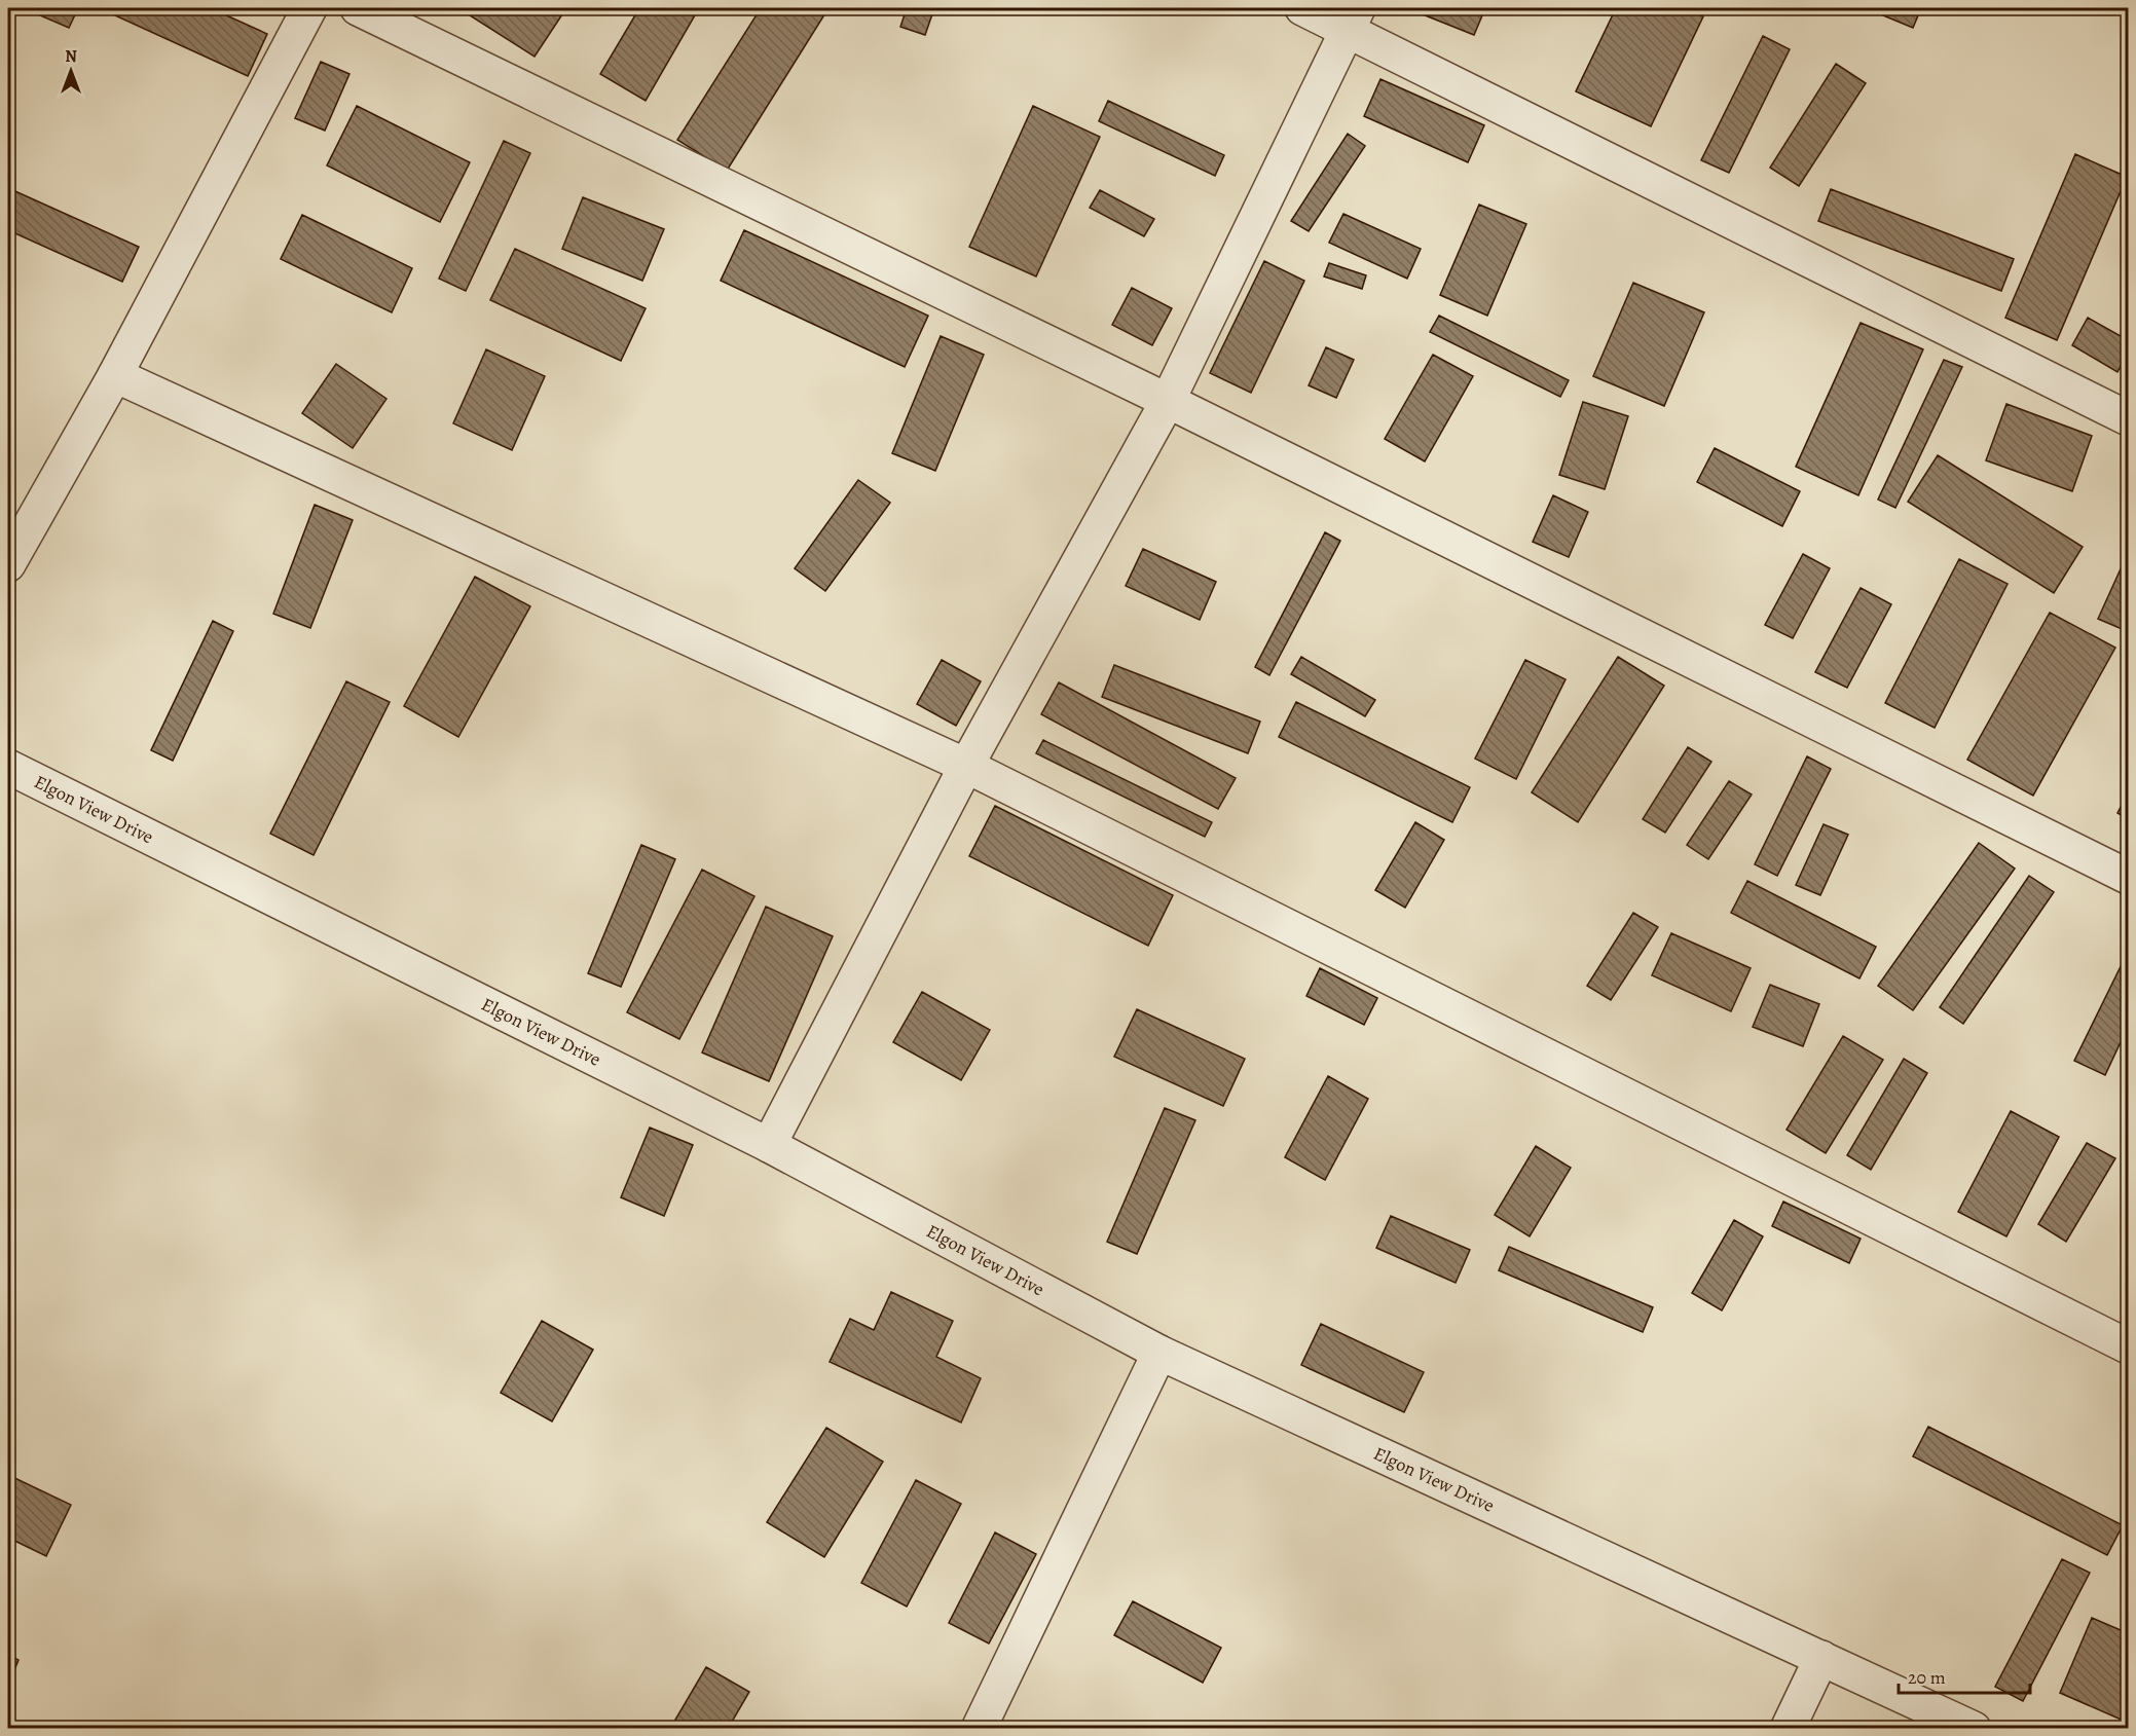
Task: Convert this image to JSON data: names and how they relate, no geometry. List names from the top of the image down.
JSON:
{
  "streets": {
    "street": ["Elgon View Drive"]
  },
  "scale_bar": "20 m",
  "north": "top"
}
